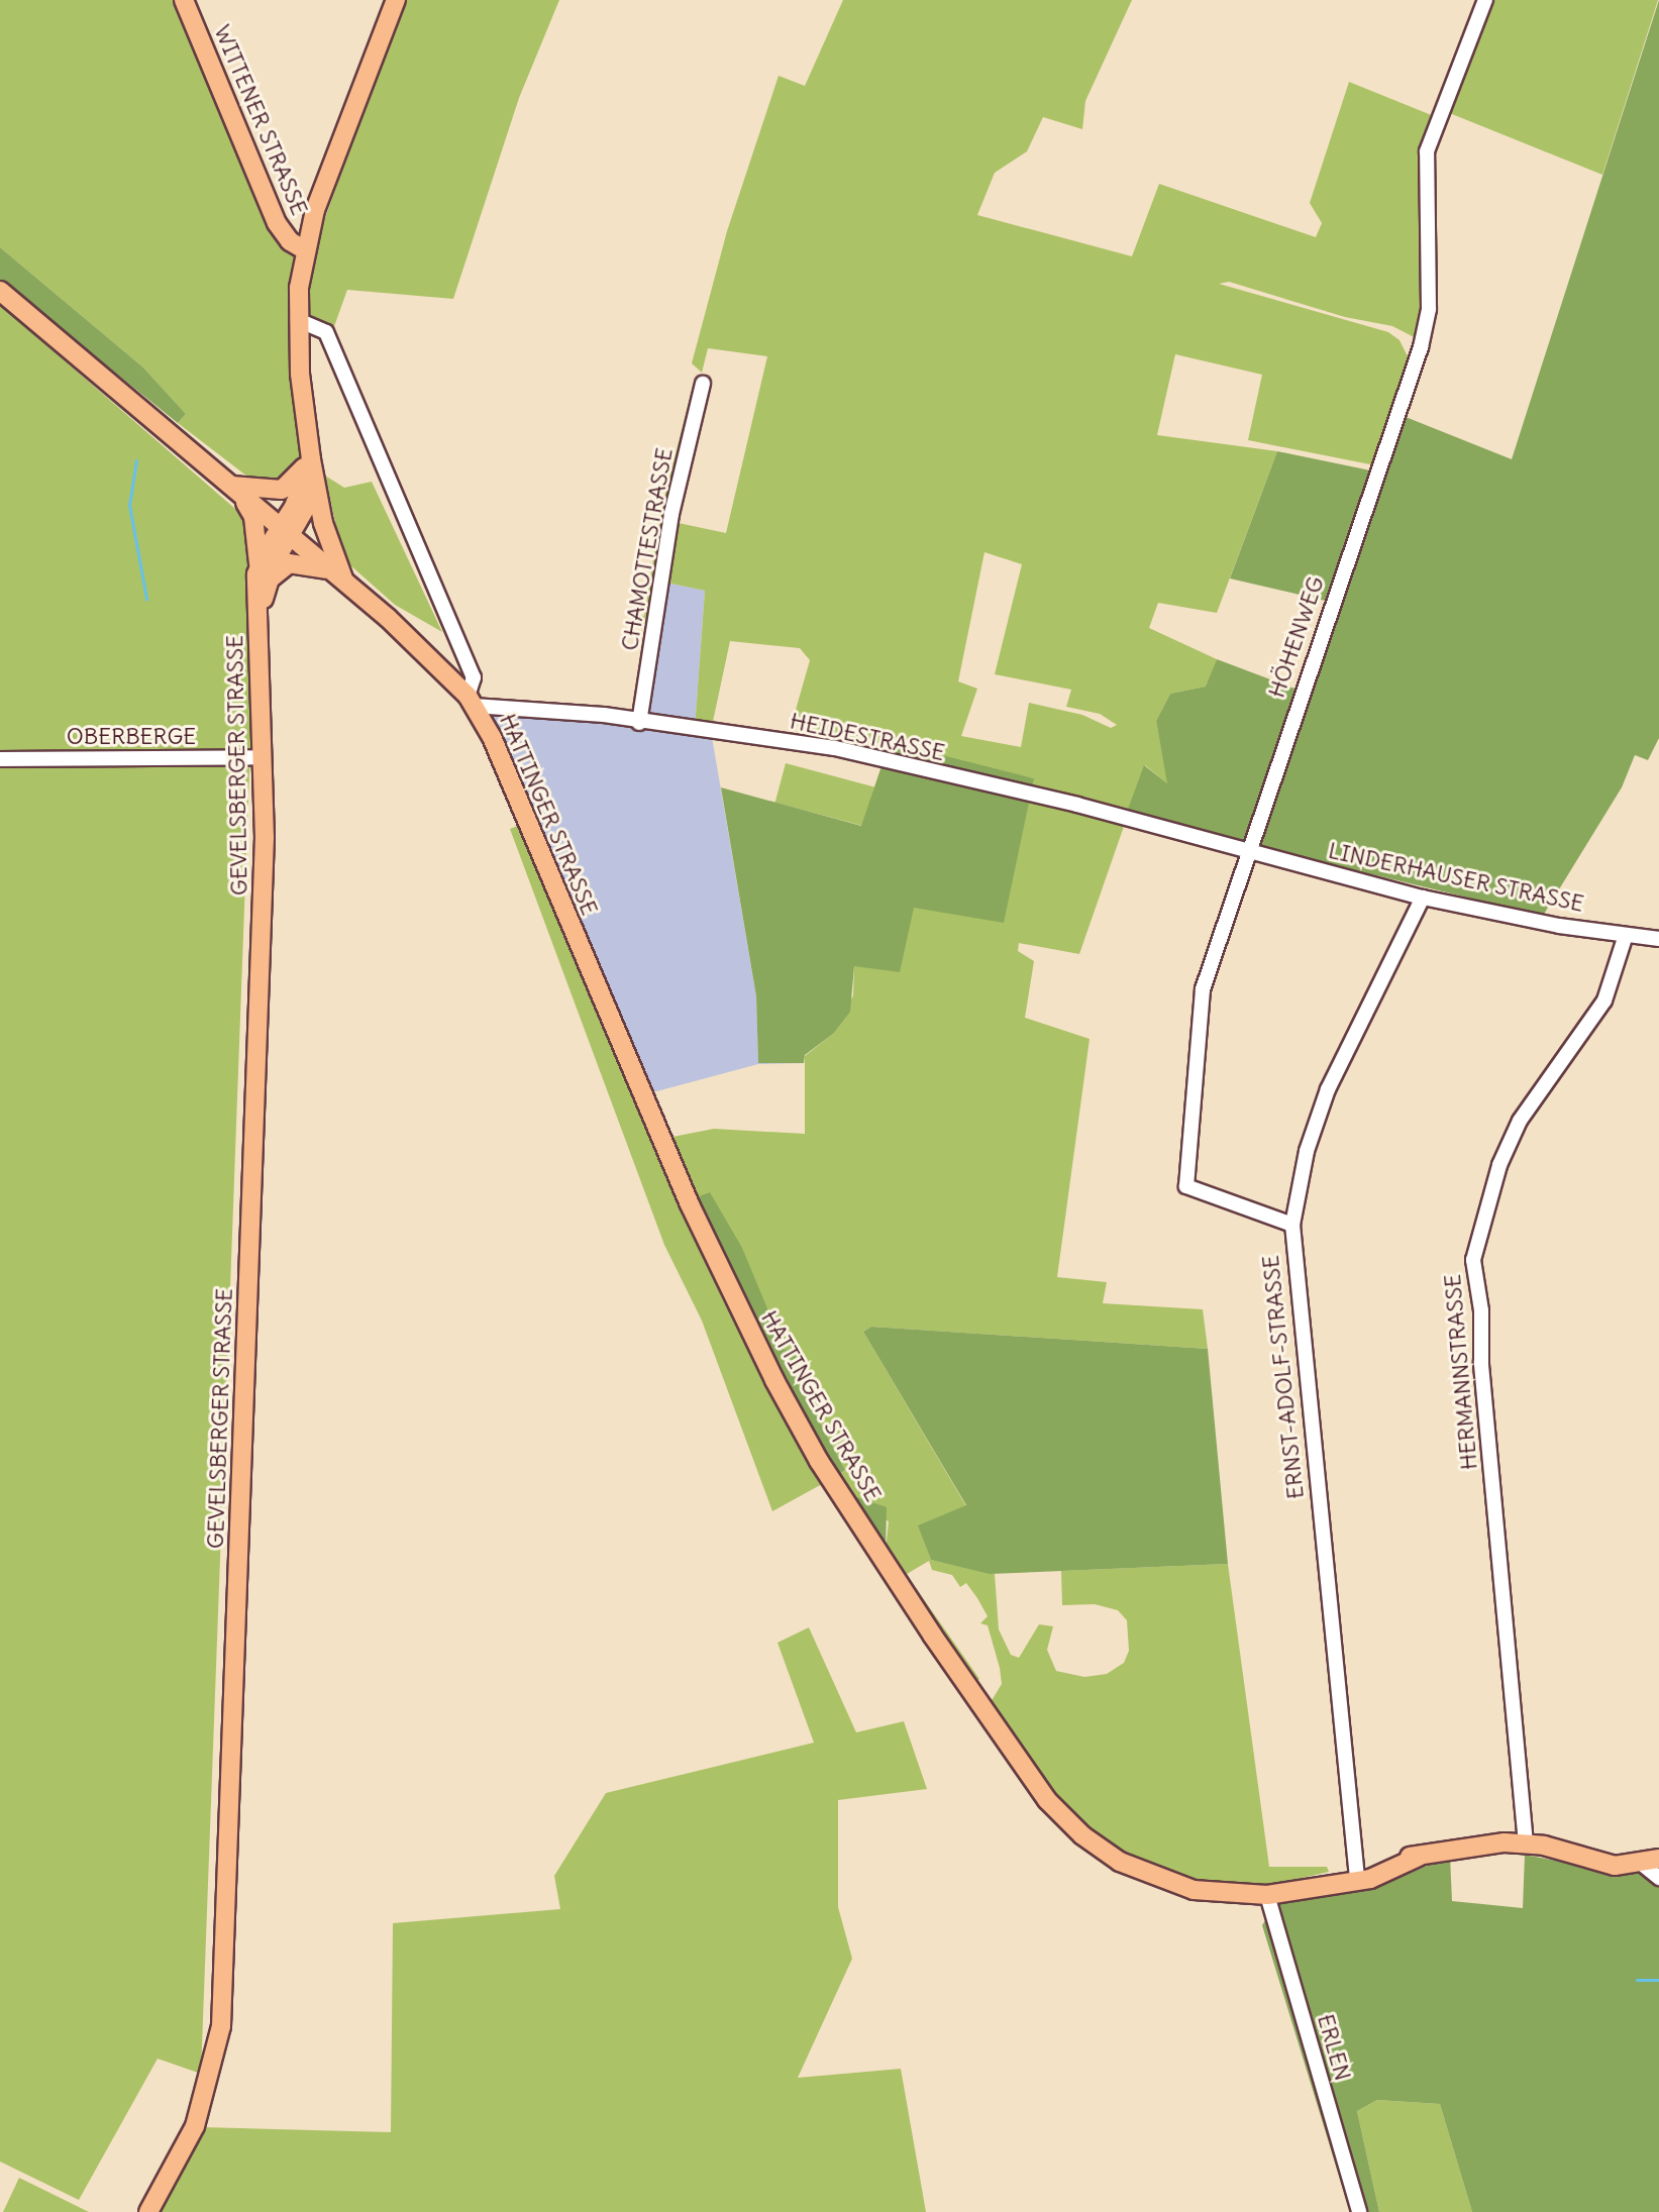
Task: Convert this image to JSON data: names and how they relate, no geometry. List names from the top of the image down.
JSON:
{
  "streets": {
    "main road": ["WITTENER STRASSE", "GEVELSBERGER STRASSE", "HATTINGER STRASSE"],
    "street": [
      "CHAMOTTESTRASSE",
      "HÖHENWEG",
      "OBERBERGE",
      "HEIDESTRASSE",
      "LINDERHAUSER STRASSE",
      "HERMANNSTRASSE",
      "ERNST-ADOLF-STRASSE",
      "ERLEN"
    ]
  },
  "crossings": [
    ["WITTENER STRASSE", "GEVELSBERGER STRASSE"],
    ["CHAMOTTESTRASSE", "HEIDESTRASSE"],
    ["HÖHENWEG", "HEIDESTRASSE"],
    ["HÖHENWEG", "LINDERHAUSER STRASSE"],
    ["HÖHENWEG", "ERNST-ADOLF-STRASSE"],
    ["OBERBERGE", "GEVELSBERGER STRASSE"],
    ["HEIDESTRASSE", "HATTINGER STRASSE"],
    ["HEIDESTRASSE", "LINDERHAUSER STRASSE"],
    ["GEVELSBERGER STRASSE", "HATTINGER STRASSE"],
    ["HATTINGER STRASSE", "HERMANNSTRASSE"],
    ["HATTINGER STRASSE", "ERNST-ADOLF-STRASSE"],
    ["HATTINGER STRASSE", "ERLEN"],
    ["LINDERHAUSER STRASSE", "HERMANNSTRASSE"],
    ["LINDERHAUSER STRASSE", "ERNST-ADOLF-STRASSE"]
  ]
}
